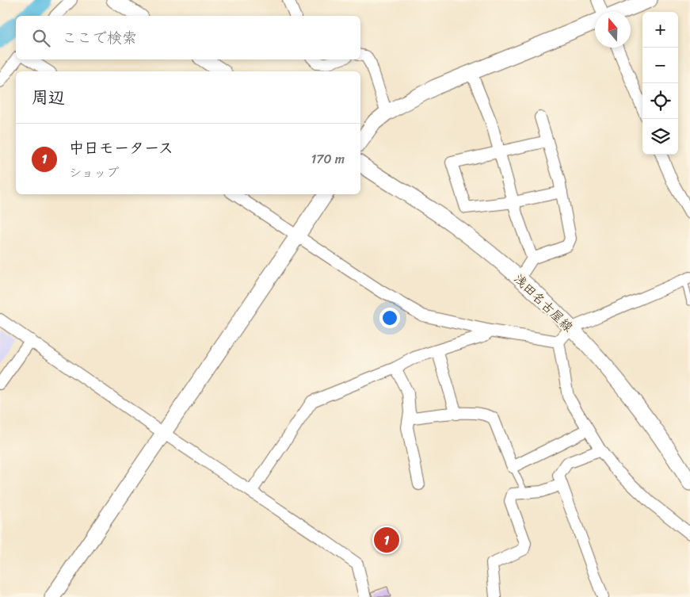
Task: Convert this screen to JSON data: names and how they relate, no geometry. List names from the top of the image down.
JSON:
{
  "streets": {
    "street": ["浅田名古屋線"]
  },
  "north": "top",
  "page": {
    "map_buttons": ["+", "−"],
    "search": "ここで検索",
    "heading": "周辺",
    "list": [
      {
        "mark": "1",
        "name": "中日モータース",
        "note": "ショップ",
        "value": "170 m"
      }
    ],
    "pins": "1"
  }
}
